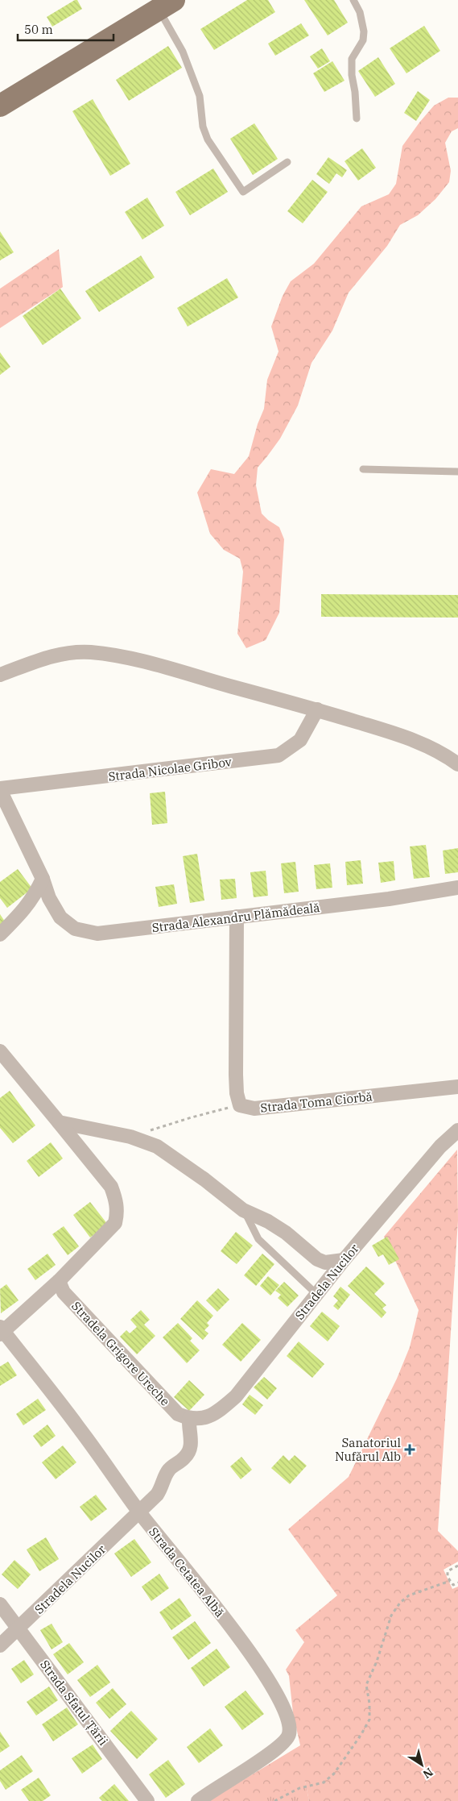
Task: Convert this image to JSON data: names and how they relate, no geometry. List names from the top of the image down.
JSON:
{
  "streets": {
    "street": [
      "Strada Nicolae Gribov",
      "Strada Alexandru Plămădeală",
      "Strada Toma Ciorbă",
      "Stradela Nucilor",
      "Stradela Grigore Ureche",
      "Strada Cetatea Albă",
      "Strada Sfatul Țării"
    ]
  },
  "crossings": [
    ["Strada Nicolae Gribov", "Strada Alexandru Plămădeală"],
    ["Stradela Nucilor", "Stradela Grigore Ureche"],
    ["Stradela Nucilor", "Strada Cetatea Albă"],
    ["Stradela Nucilor", "Strada Sfatul Țării"]
  ],
  "places": {
    "health": ["Sanatoriul Nufărul Alb"]
  },
  "scale_bar": "50 m",
  "north": "bottom right"
}
